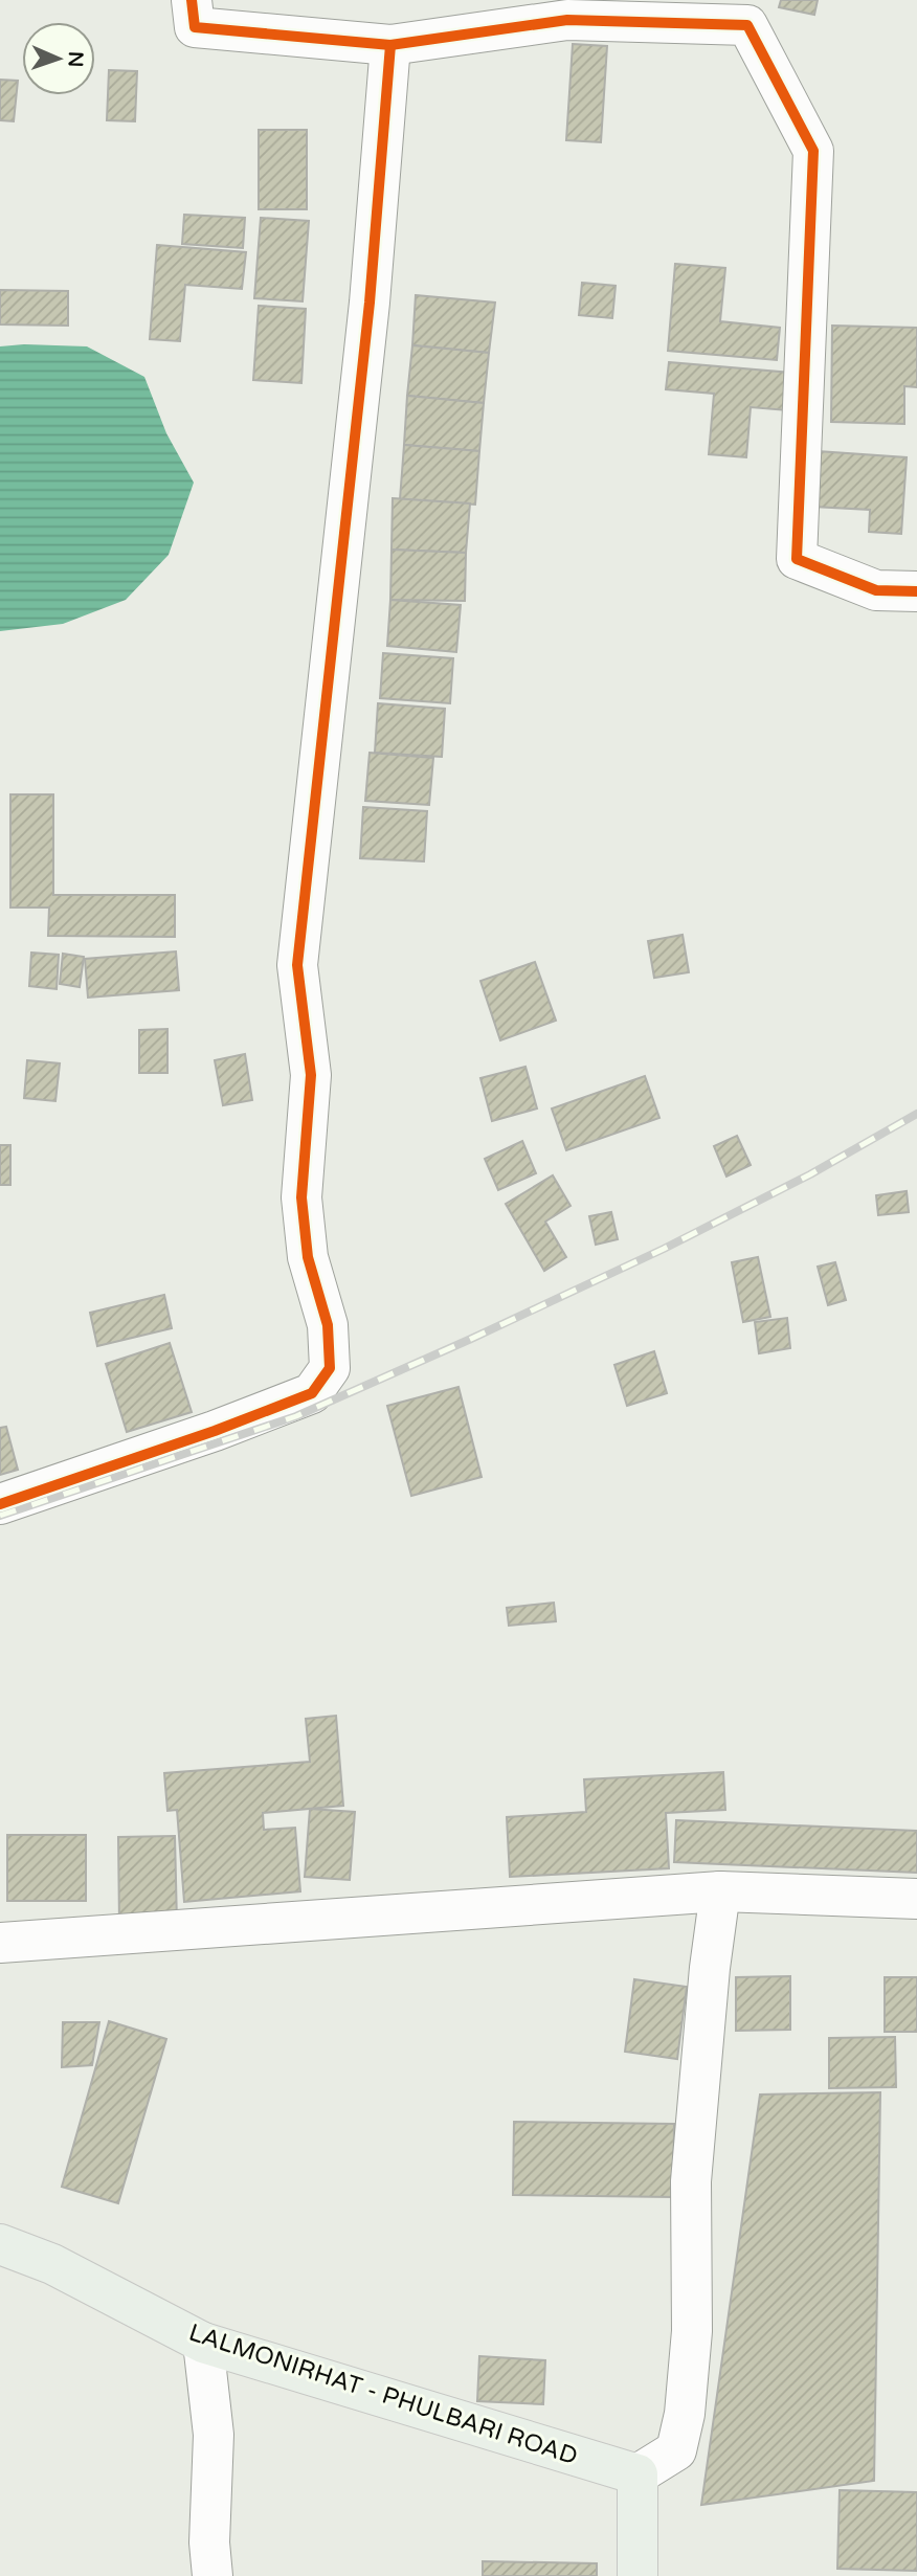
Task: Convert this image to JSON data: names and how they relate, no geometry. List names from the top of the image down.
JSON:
{
  "streets": {
    "main road": ["LALMONIRHAT - PHULBARI ROAD"]
  },
  "north": "right"
}
